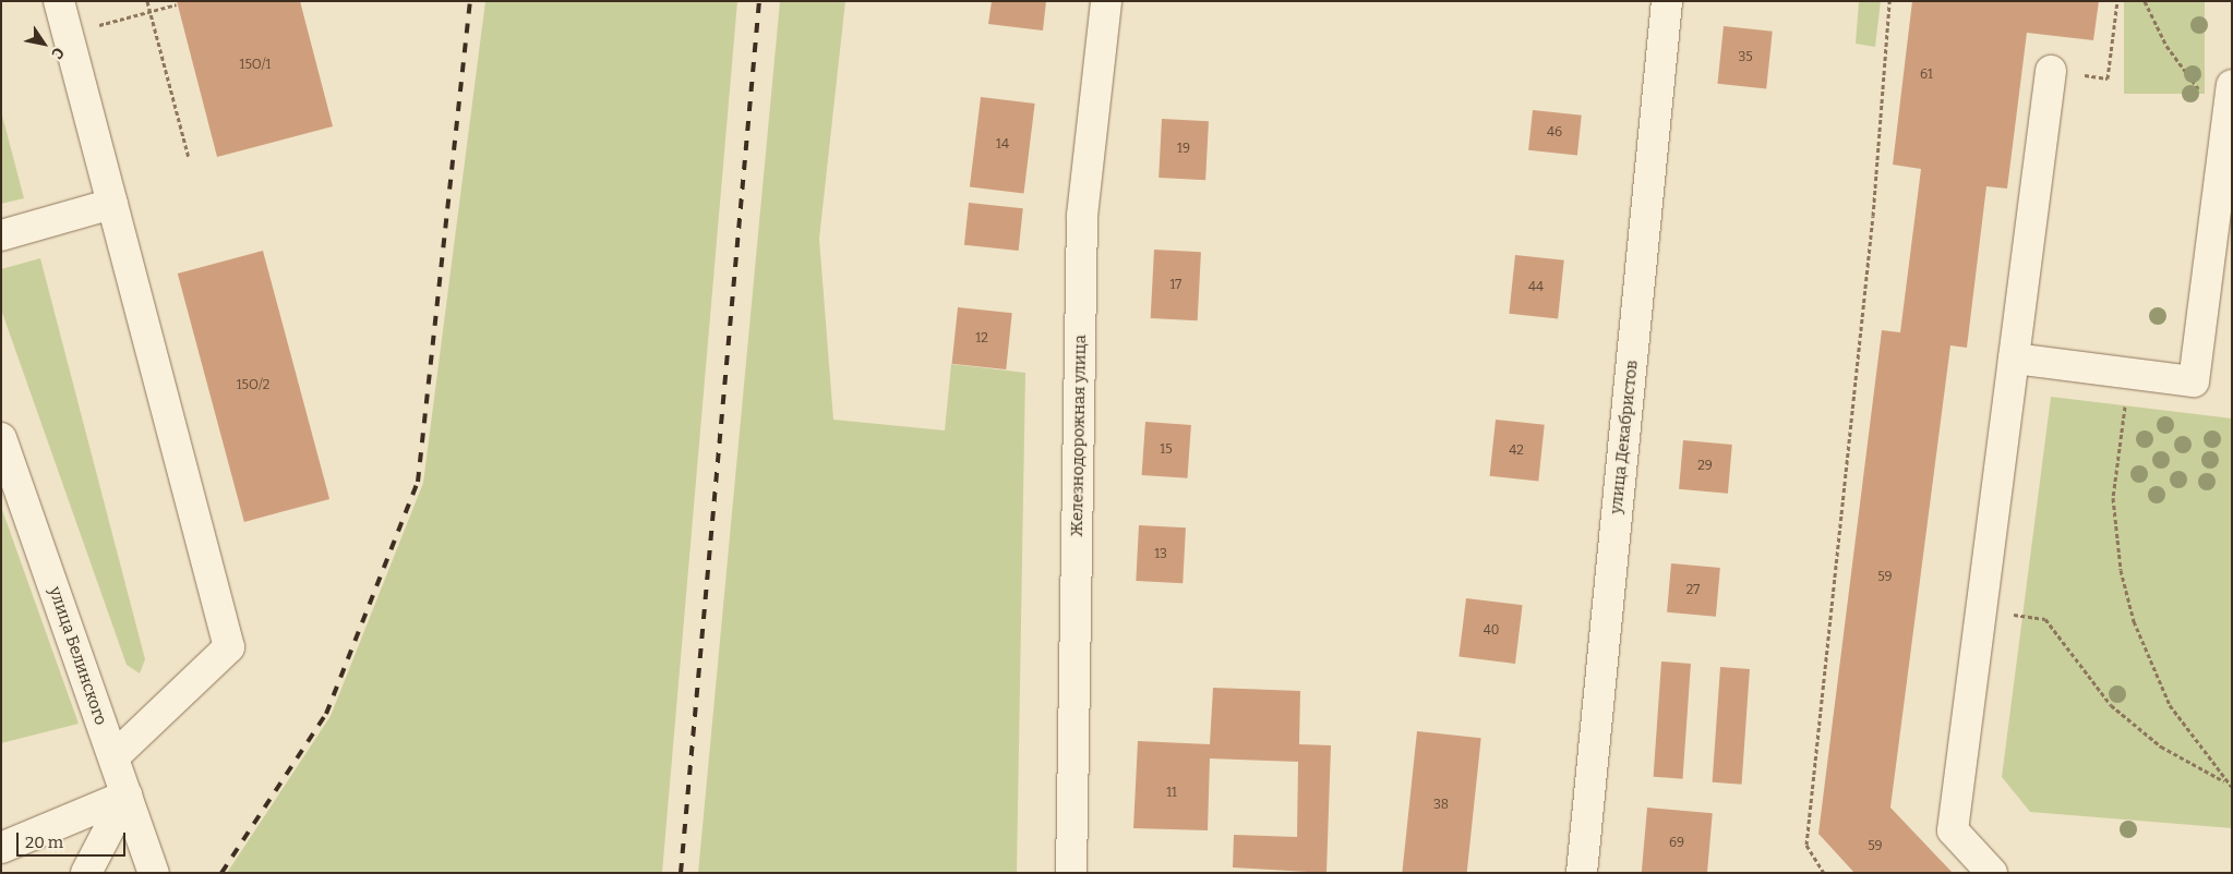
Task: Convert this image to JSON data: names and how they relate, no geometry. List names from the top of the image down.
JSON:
{
  "streets": {
    "street": ["Железнодорожная улица", "улица Декабристов", "улица Белинского"]
  },
  "house_numbers": [
    "35",
    "15О/1",
    "61",
    "46",
    "14",
    "19",
    "17",
    "44",
    "12",
    "15О/2",
    "15",
    "42",
    "29",
    "13",
    "59",
    "27",
    "40",
    "11",
    "38",
    "69",
    "59"
  ],
  "scale_bar": "20 m",
  "north": "bottom right"
}
